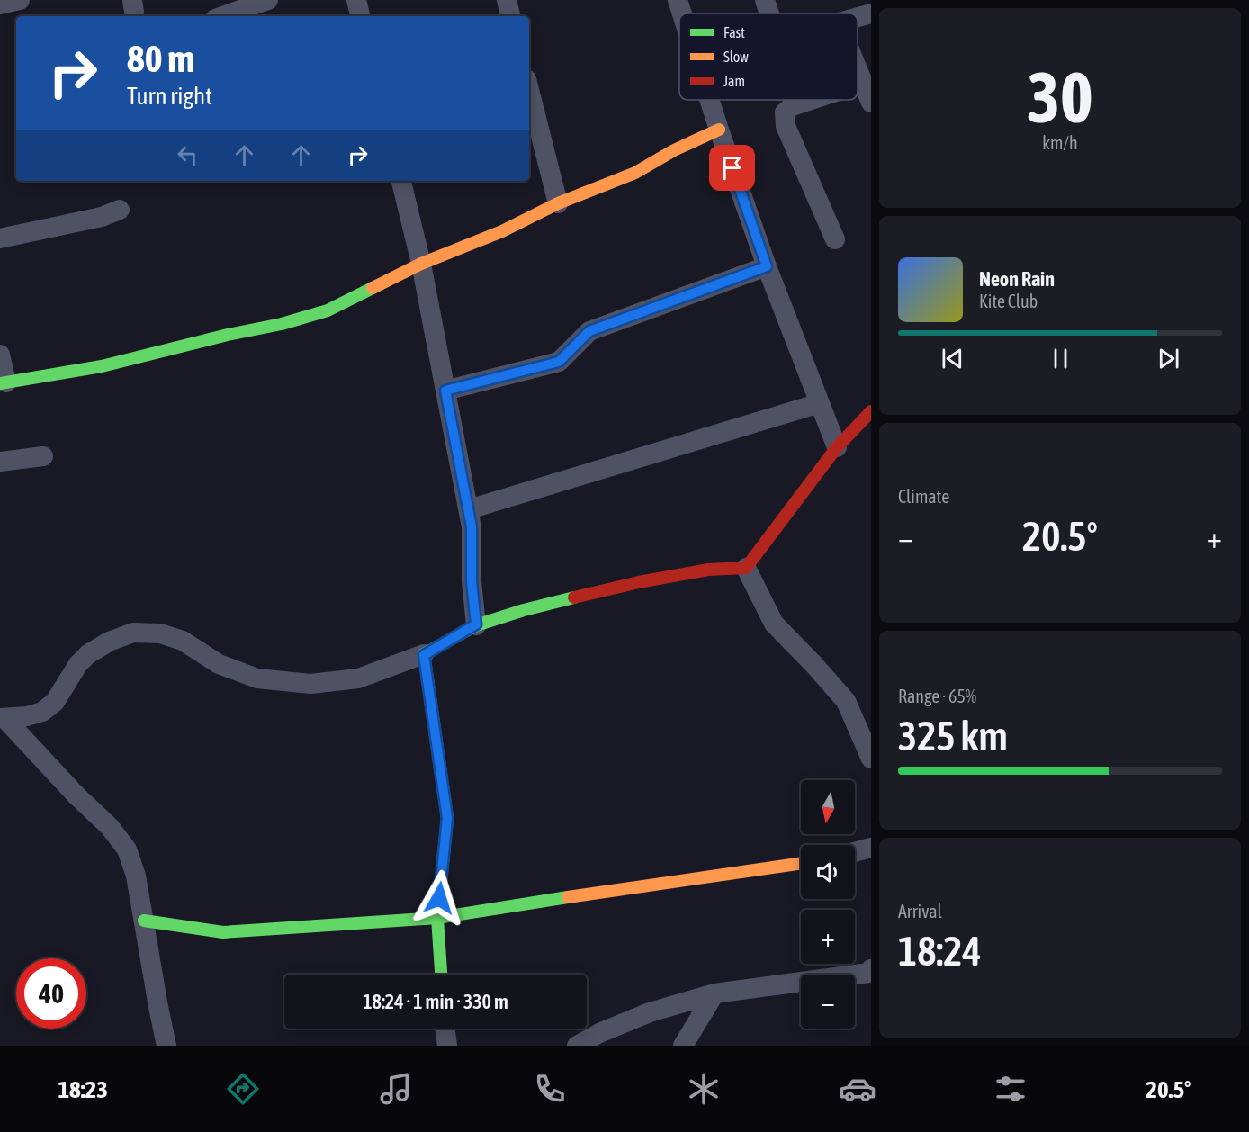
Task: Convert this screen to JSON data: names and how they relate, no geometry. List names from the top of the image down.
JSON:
{
  "legend": ["Fast", "Slow", "Jam"],
  "north": "bottom",
  "page": {
    "tile": [
      ["30", "km/h"],
      "Climate",
      ["Range · 65%", "325 km"],
      ["Arrival", "18:24"]
    ],
    "turn": ["80 m", "Turn right"],
    "song": ["Neon Rain", "Kite Club"],
    "heat": ["−", "20.5°", "+"],
    "map_buttons": ["+", "−"],
    "limit": "40",
    "trip": "18:24 · 1 min · 330 m",
    "tabs": ["18:23", "20.5°"]
  }
}
